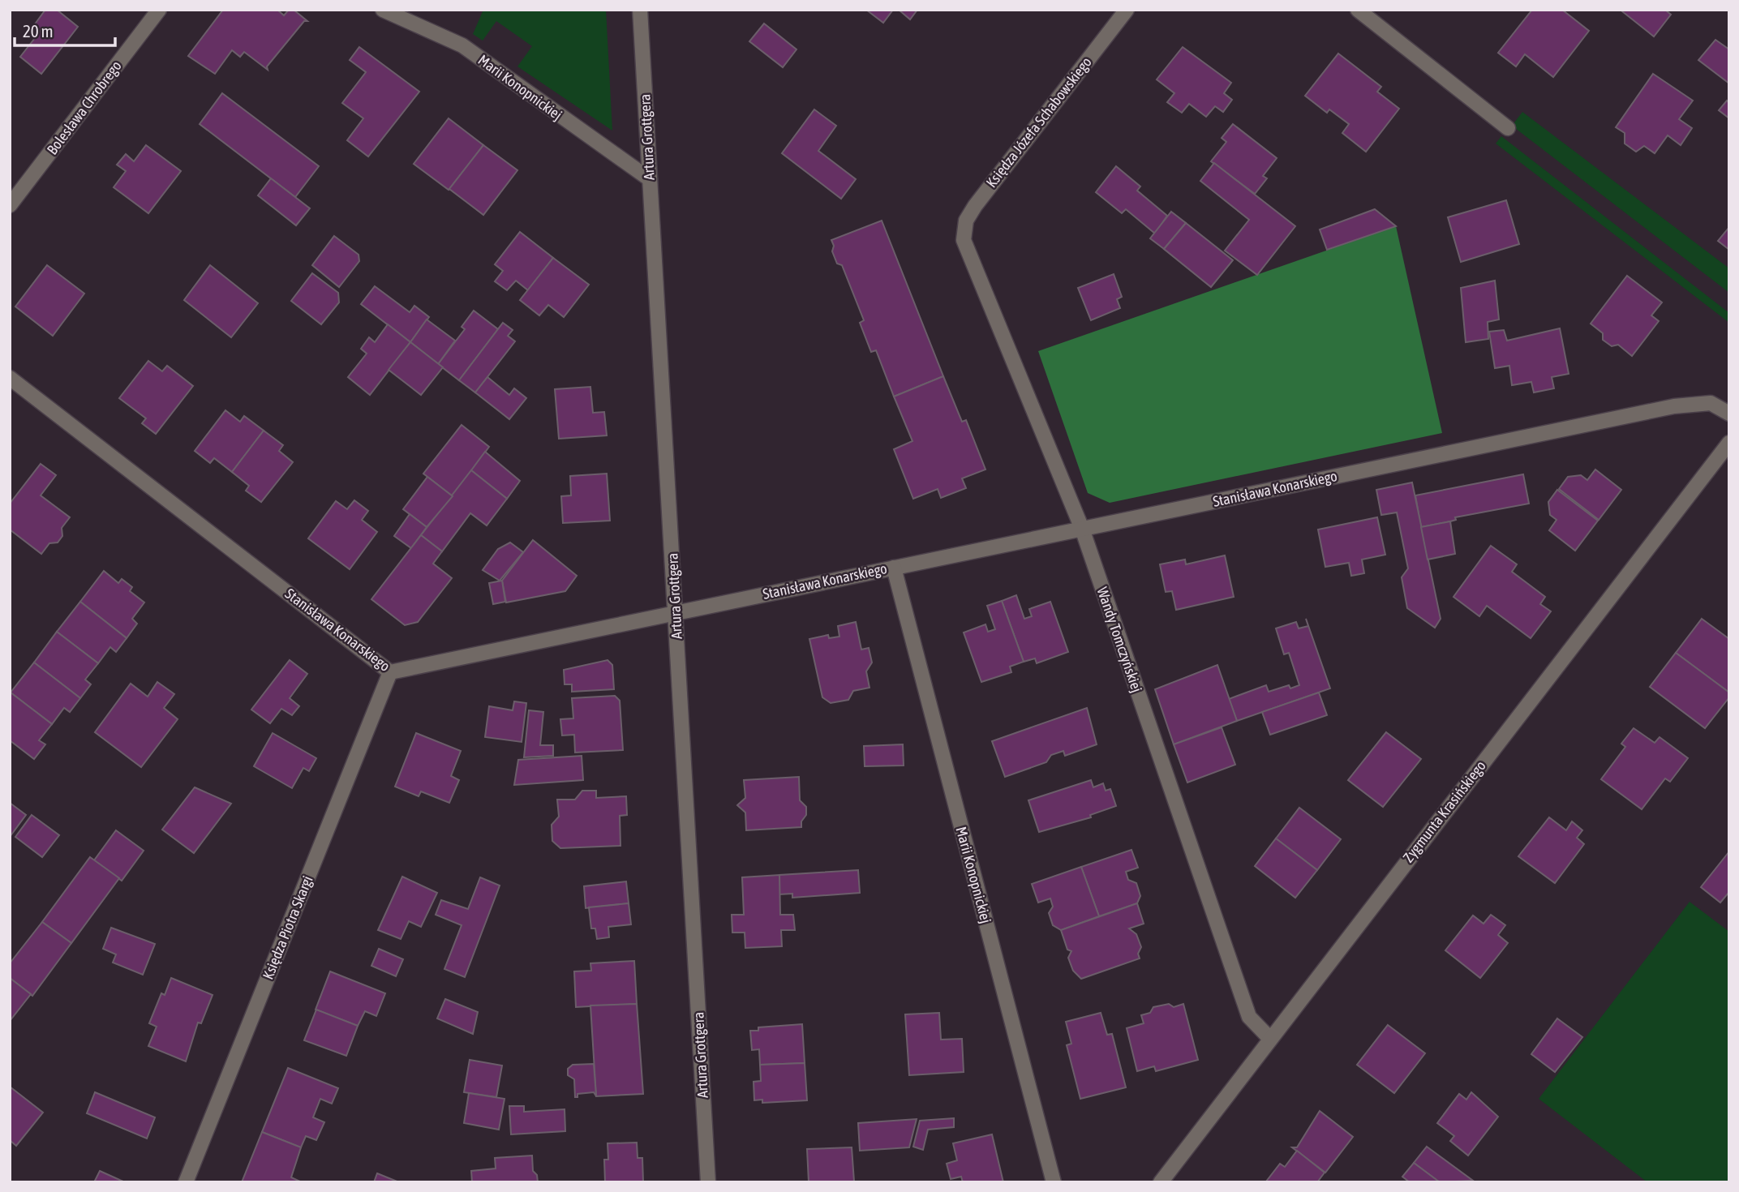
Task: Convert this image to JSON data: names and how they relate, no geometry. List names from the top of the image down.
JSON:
{
  "streets": {
    "street": [
      "Marii Konopnickiej",
      "Bolesława Chrobrego",
      "Księdza Józefa Schabowskiego",
      "Artura Grottgera",
      "Stanisława Konarskiego",
      "Wandy Tomczyńskiej",
      "Zygmunta Krasińskiego",
      "Księdza Piotra Skargi"
    ]
  },
  "crossings": [
    ["Marii Konopnickiej", "Artura Grottgera"],
    ["Marii Konopnickiej", "Stanisława Konarskiego"],
    ["Księdza Józefa Schabowskiego", "Wandy Tomczyńskiej"],
    ["Artura Grottgera", "Stanisława Konarskiego"],
    ["Stanisława Konarskiego", "Wandy Tomczyńskiej"],
    ["Stanisława Konarskiego", "Księdza Piotra Skargi"],
    ["Wandy Tomczyńskiej", "Zygmunta Krasińskiego"]
  ],
  "scale_bar": "20 m"
}
